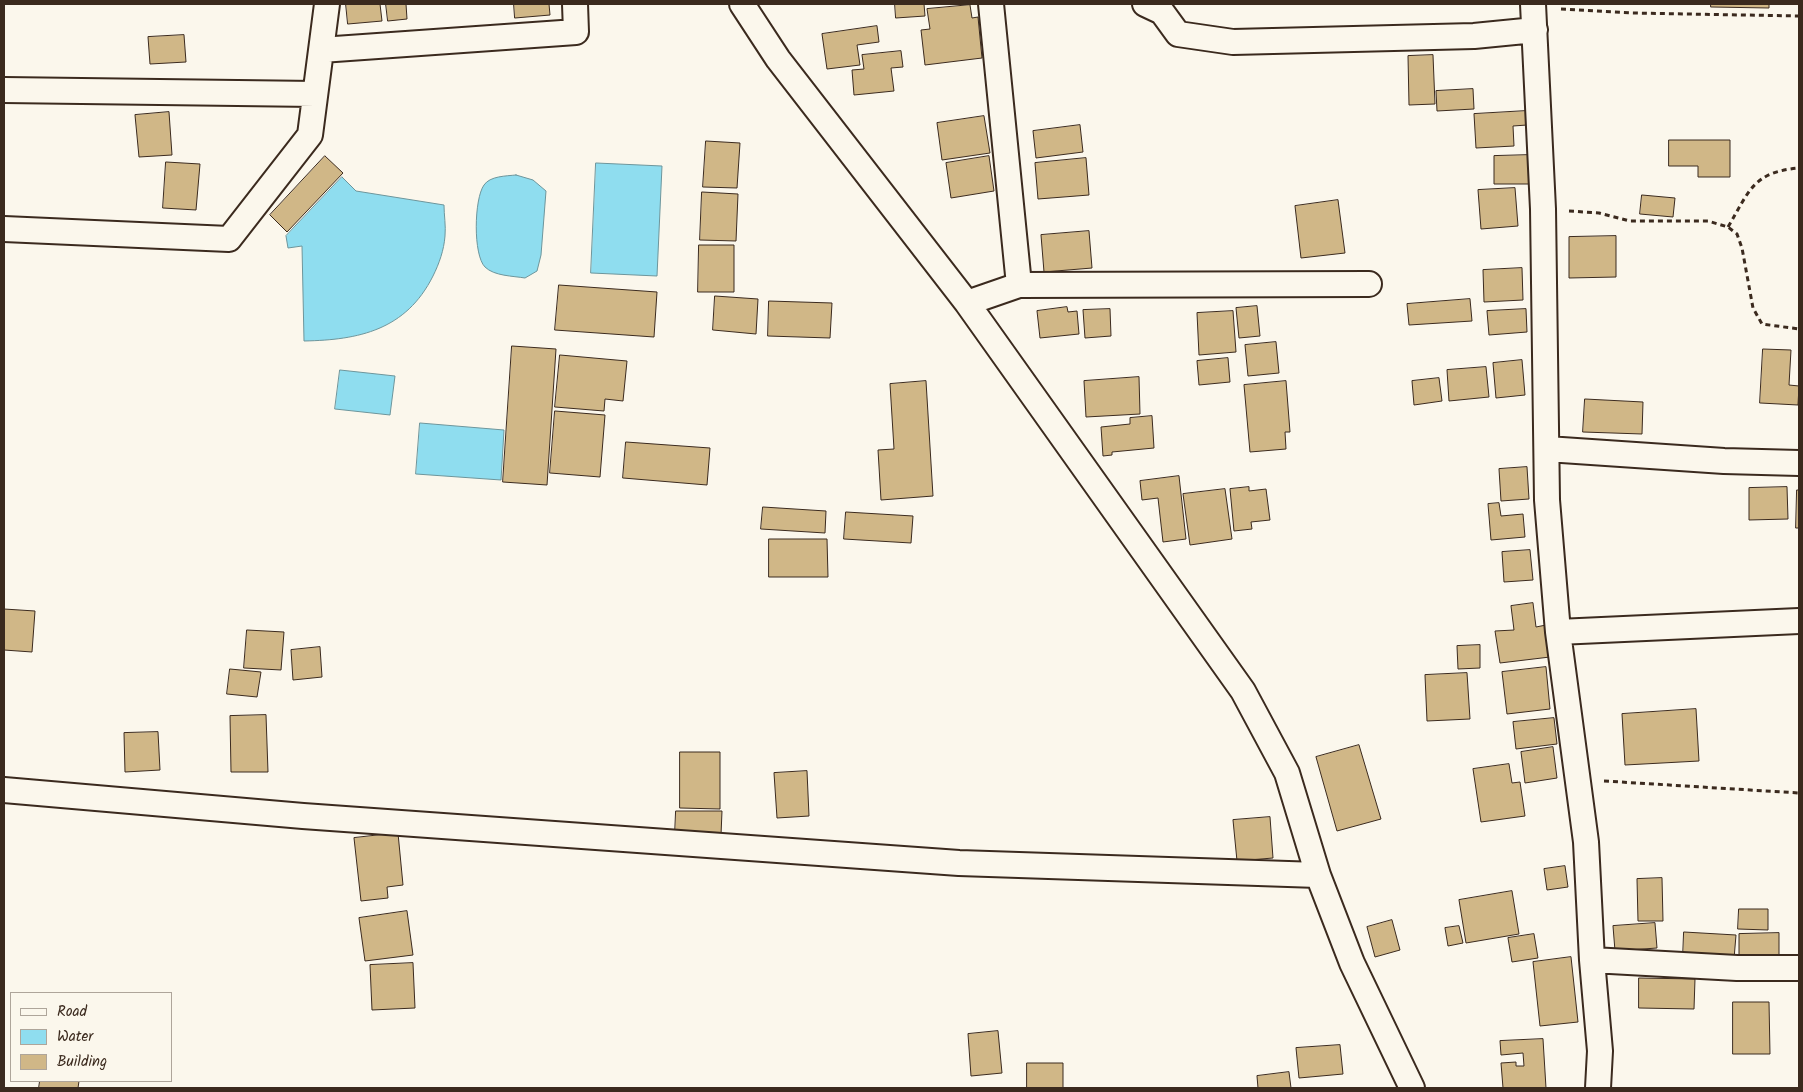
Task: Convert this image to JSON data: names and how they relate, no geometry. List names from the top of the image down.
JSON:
{
  "legend": ["Road", "Water", "Building"]
}
